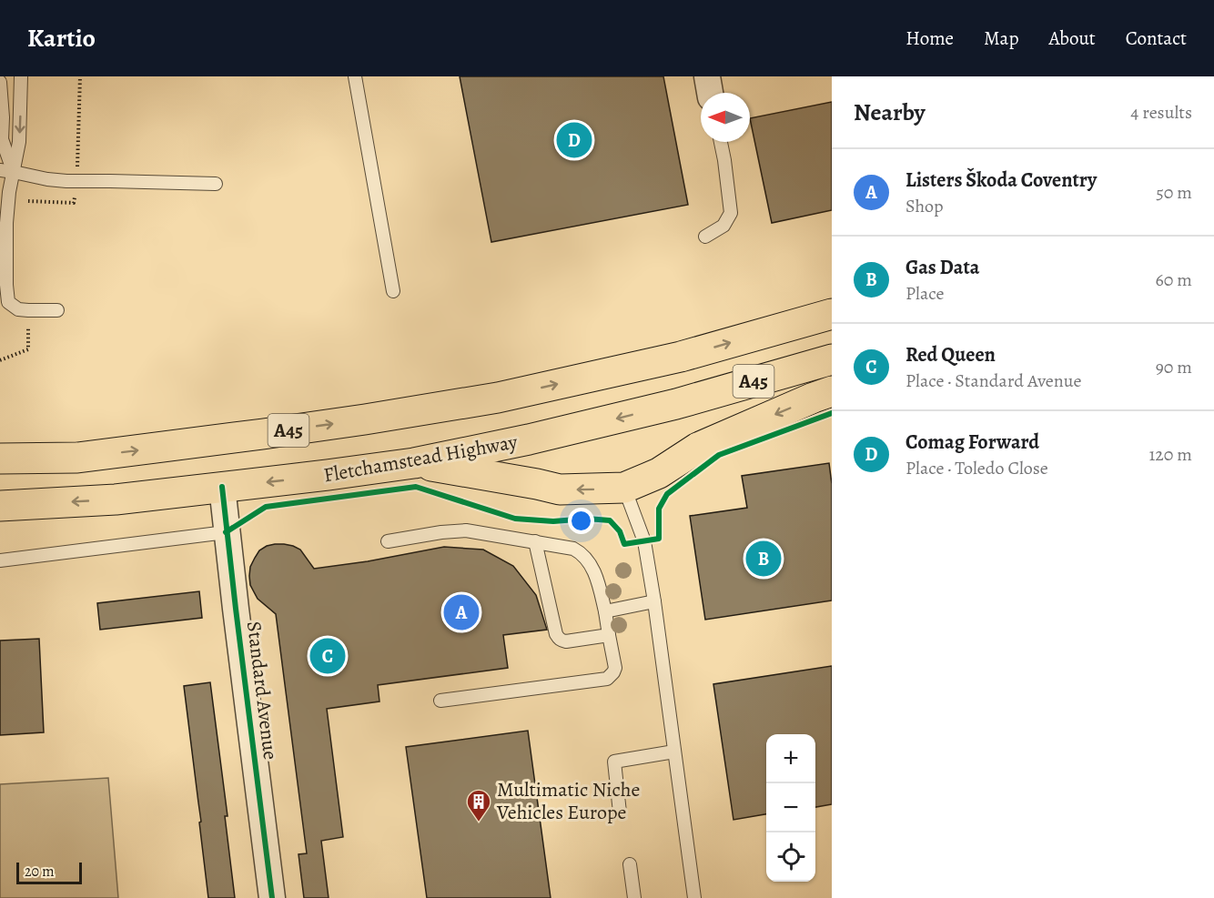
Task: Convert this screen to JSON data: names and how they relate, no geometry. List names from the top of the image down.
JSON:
{
  "streets": {
    "highway": ["A45", "Fletchamstead Highway"],
    "street": ["Standard Avenue"]
  },
  "crossings": [
    ["Fletchamstead Highway", "Standard Avenue"]
  ],
  "places": {
    "building": ["Multimatic Niche Vehicles Europe"]
  },
  "scale_bar": "20 m",
  "north": "left",
  "page": {
    "header": "Kartio",
    "nav": [
      "Home",
      "Map",
      "About",
      "Contact"
    ],
    "heading": ["Nearby", "4 results"],
    "pins": [
      "D",
      "B",
      "A",
      "C"
    ],
    "list": [
      {
        "mark": "A",
        "name": "Listers Škoda Coventry",
        "note": "Shop",
        "value": "50 m"
      },
      {
        "mark": "B",
        "name": "Gas Data",
        "note": "Place",
        "value": "60 m"
      },
      {
        "mark": "C",
        "name": "Red Queen",
        "note": "Place · Standard Avenue",
        "value": "90 m"
      },
      {
        "mark": "D",
        "name": "Comag Forward",
        "note": "Place · Toledo Close",
        "value": "120 m"
      }
    ],
    "map_buttons": ["+", "−"],
    "scale": "20 m"
  }
}
